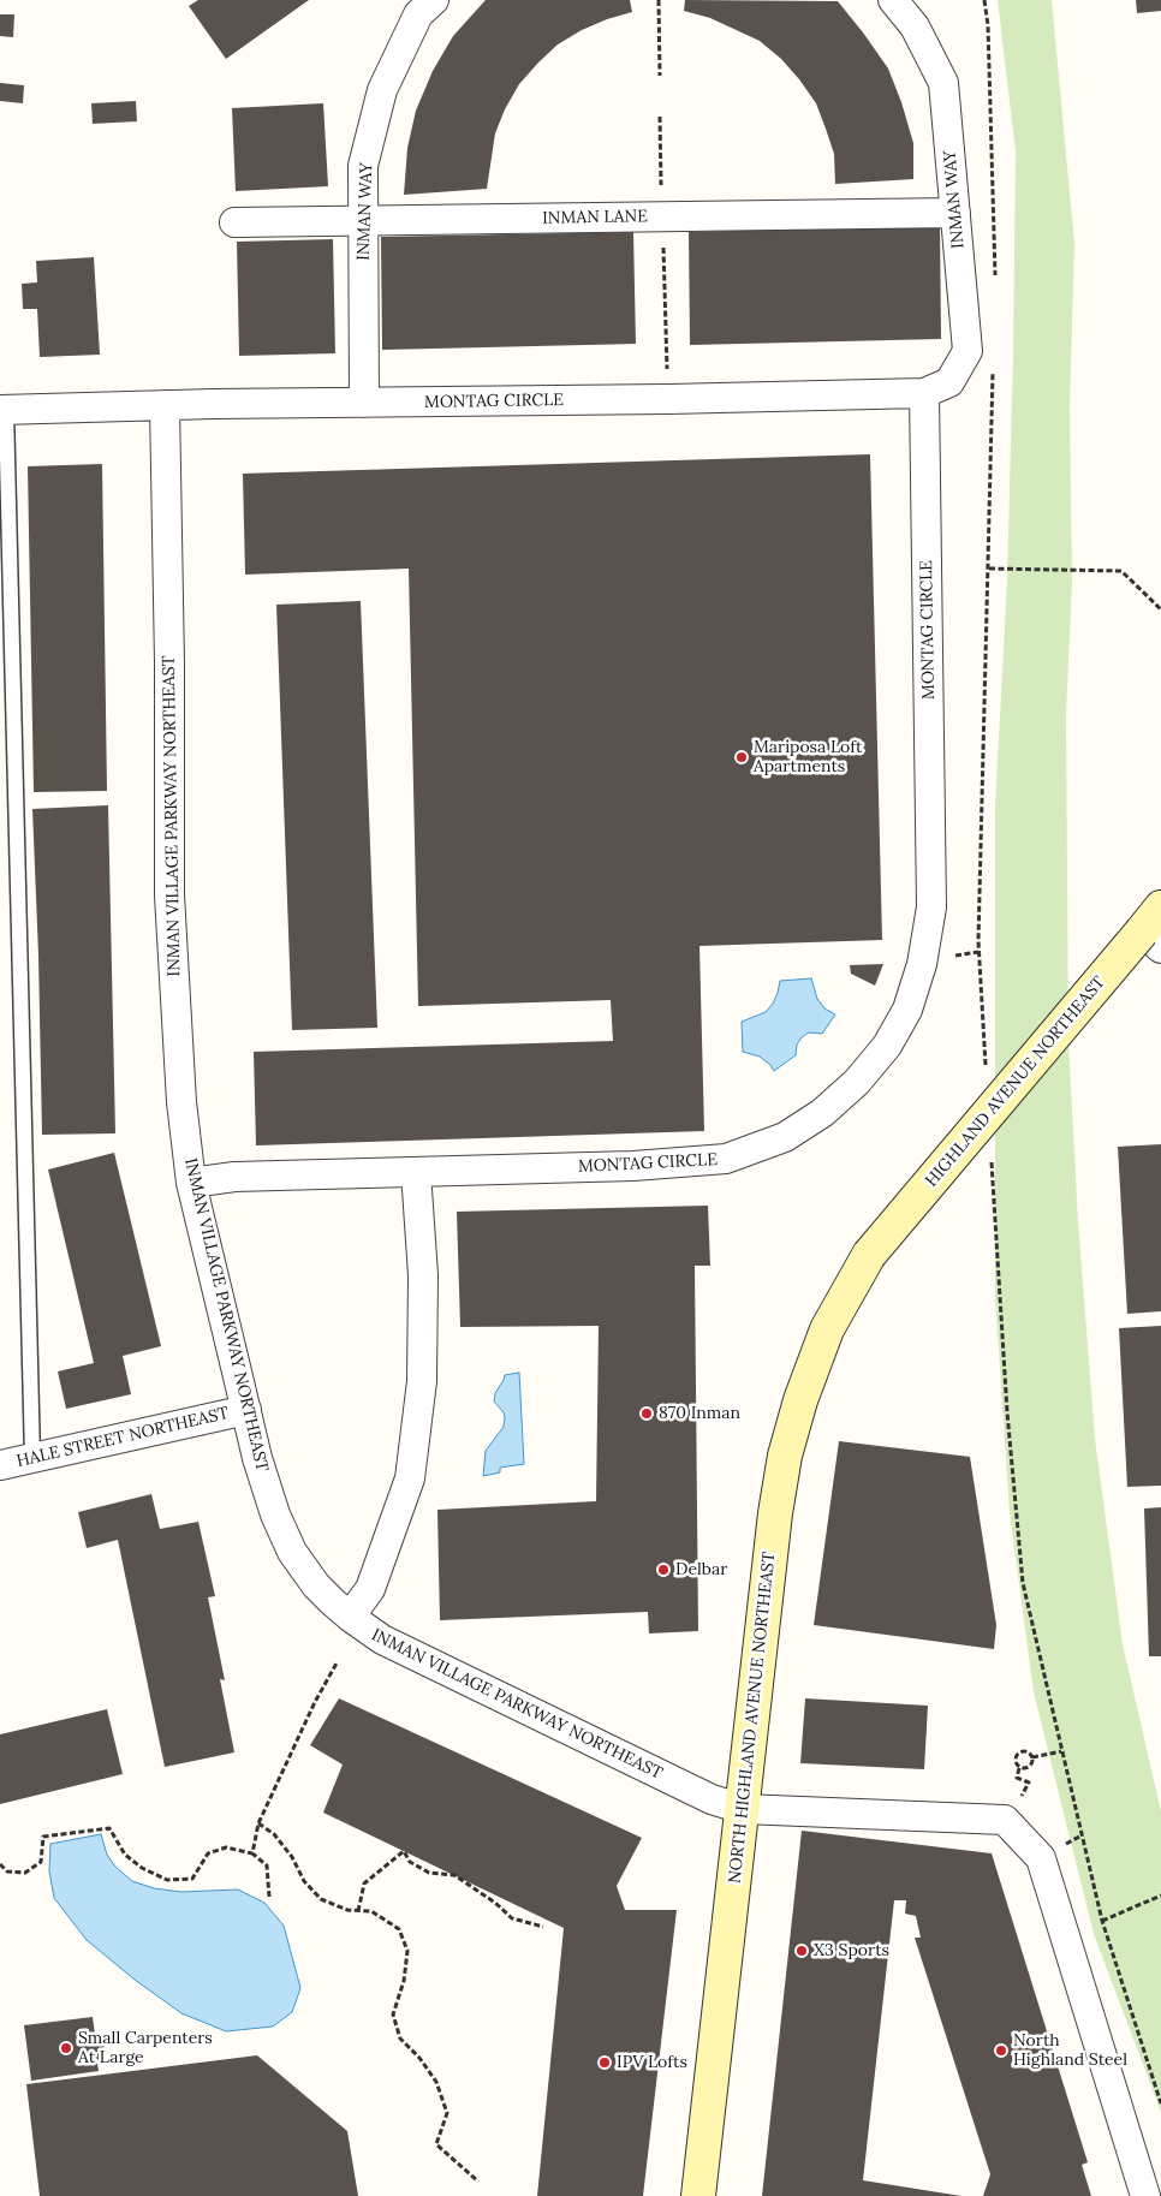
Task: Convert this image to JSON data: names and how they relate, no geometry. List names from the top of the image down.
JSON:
{
  "streets": {
    "main road": ["HIGHLAND AVENUE NORTHEAST", "NORTH HIGHLAND AVENUE NORTHEAST"],
    "street": [
      "INMAN WAY",
      "INMAN LANE",
      "MONTAG CIRCLE",
      "INMAN VILLAGE PARKWAY NORTHEAST",
      "HALE STREET NORTHEAST"
    ]
  },
  "crossings": [
    ["INMAN WAY", "INMAN LANE"],
    ["INMAN WAY", "MONTAG CIRCLE"],
    ["MONTAG CIRCLE", "INMAN VILLAGE PARKWAY NORTHEAST"],
    ["INMAN VILLAGE PARKWAY NORTHEAST", "HALE STREET NORTHEAST"],
    ["INMAN VILLAGE PARKWAY NORTHEAST", "NORTH HIGHLAND AVENUE NORTHEAST"],
    ["HIGHLAND AVENUE NORTHEAST", "NORTH HIGHLAND AVENUE NORTHEAST"]
  ],
  "places": [
    "Mariposa Loft Apartments",
    "870 Inman",
    "Delbar",
    "X3 Sports",
    "Small Carpenters At Large",
    "North Highland Steel",
    "IPV Lofts"
  ]
}
